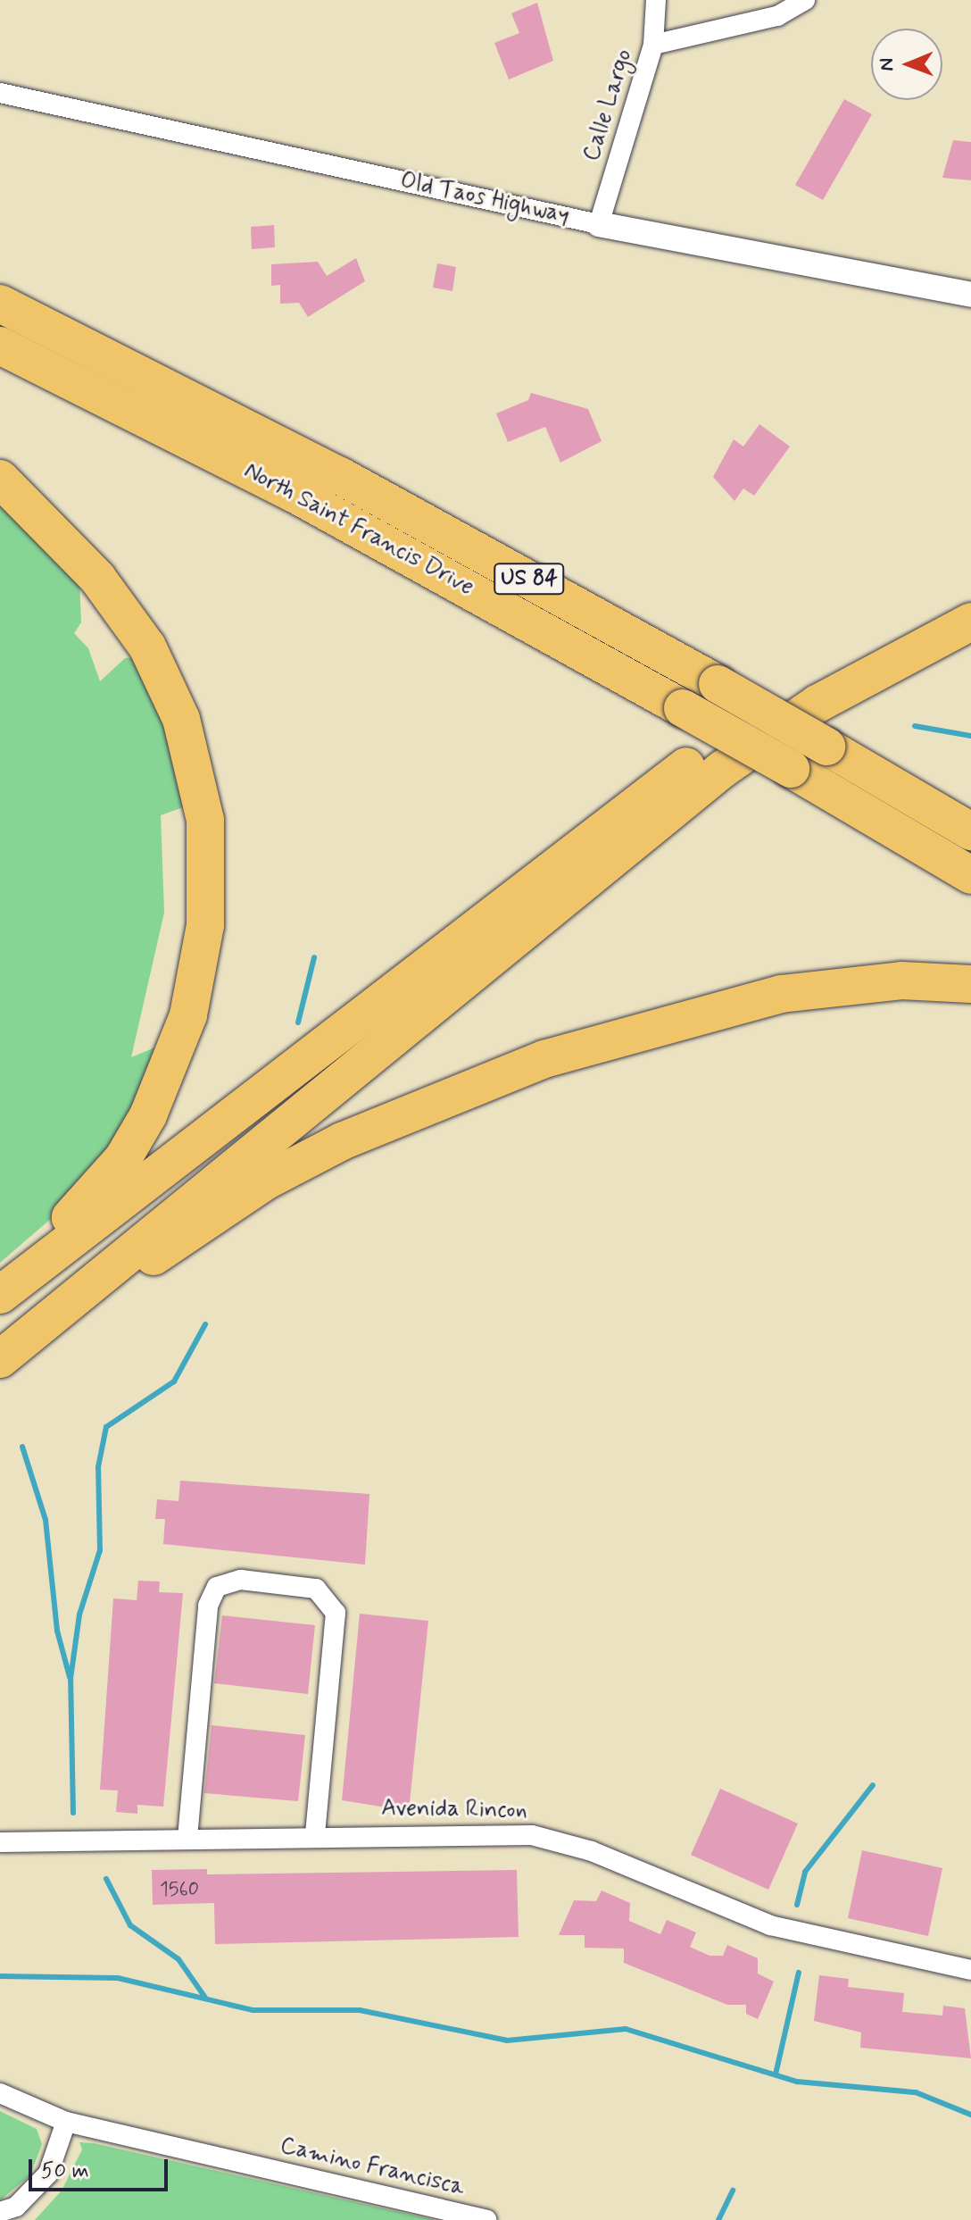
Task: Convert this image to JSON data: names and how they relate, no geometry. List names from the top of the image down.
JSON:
{
  "streets": {
    "highway": ["North Saint Francis Drive", "US 84"],
    "street": [
      "Calle Largo",
      "Old Taos Highway",
      "Avenida Rincon",
      "Camino Francisca"
    ]
  },
  "crossings": [
    ["Calle Largo", "Old Taos Highway"]
  ],
  "house_numbers": ["1560"],
  "scale_bar": "50 m",
  "north": "left"
}
